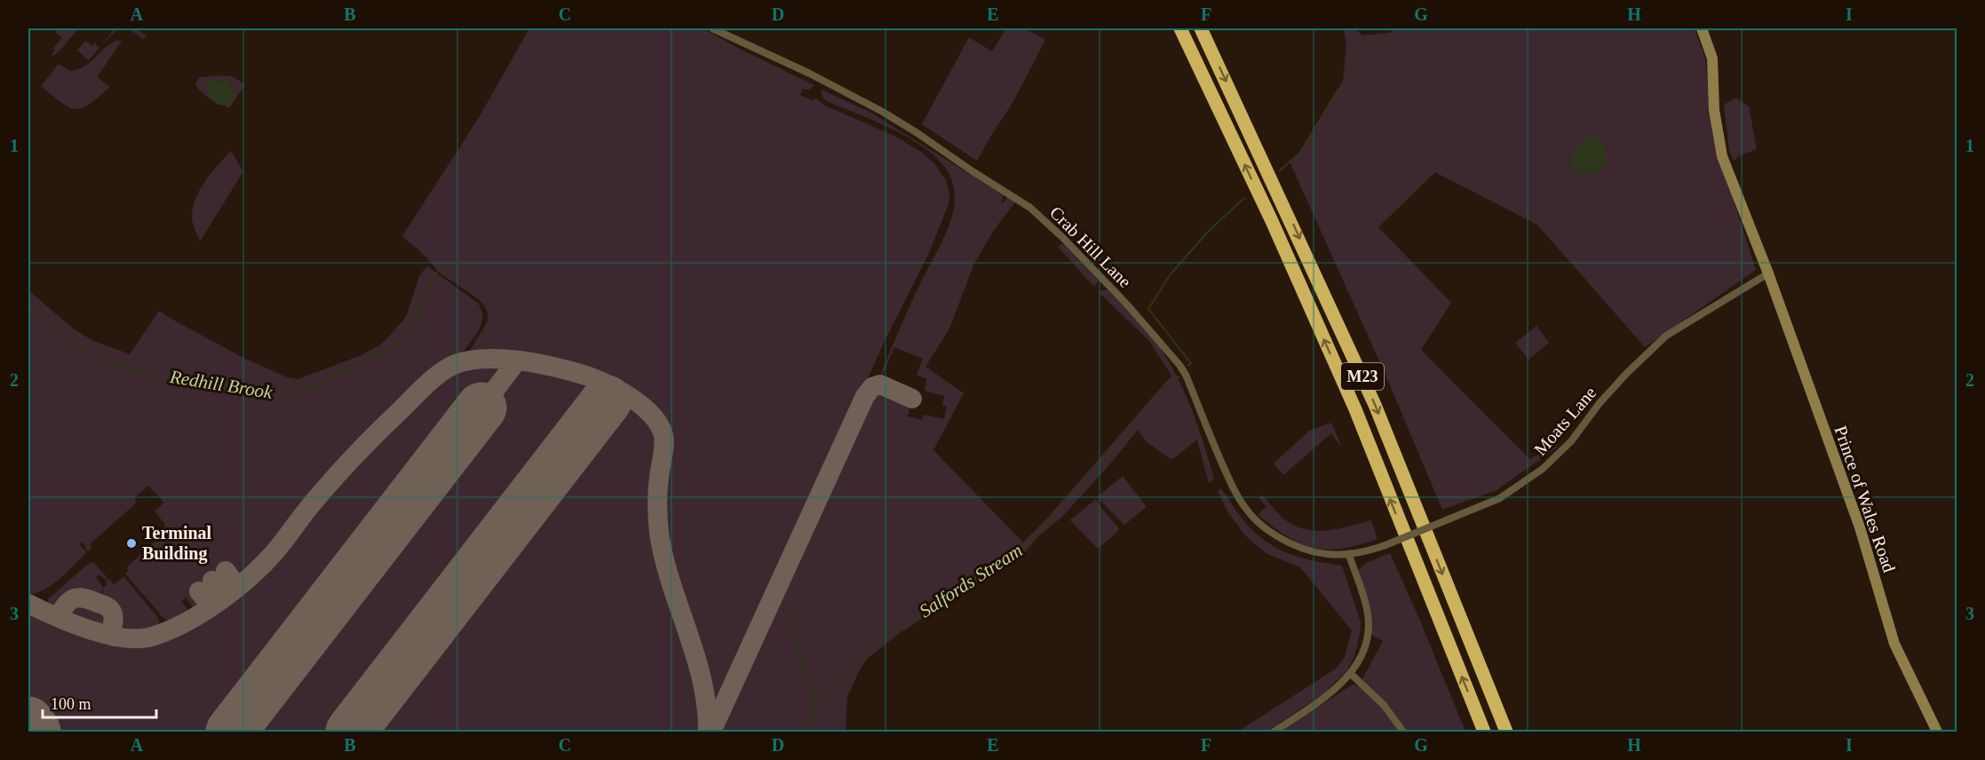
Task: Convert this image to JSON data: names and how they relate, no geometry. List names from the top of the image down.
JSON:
{
  "streets": {
    "highway": ["M23"],
    "street": ["Crab Hill Lane", "Moats Lane", "Prince of Wales Road"]
  },
  "crossings": [
    ["Crab Hill Lane", "Moats Lane"],
    ["Moats Lane", "Prince of Wales Road"]
  ],
  "water": ["Redhill Brook", "Salfords Stream"],
  "places": ["Terminal Building"],
  "scale_bar": "100 m",
  "grid": {
    "columns": [
      "A",
      "B",
      "C",
      "D",
      "E",
      "F",
      "G",
      "H",
      "I"
    ],
    "rows": ["1", "2", "3"]
  }
}
